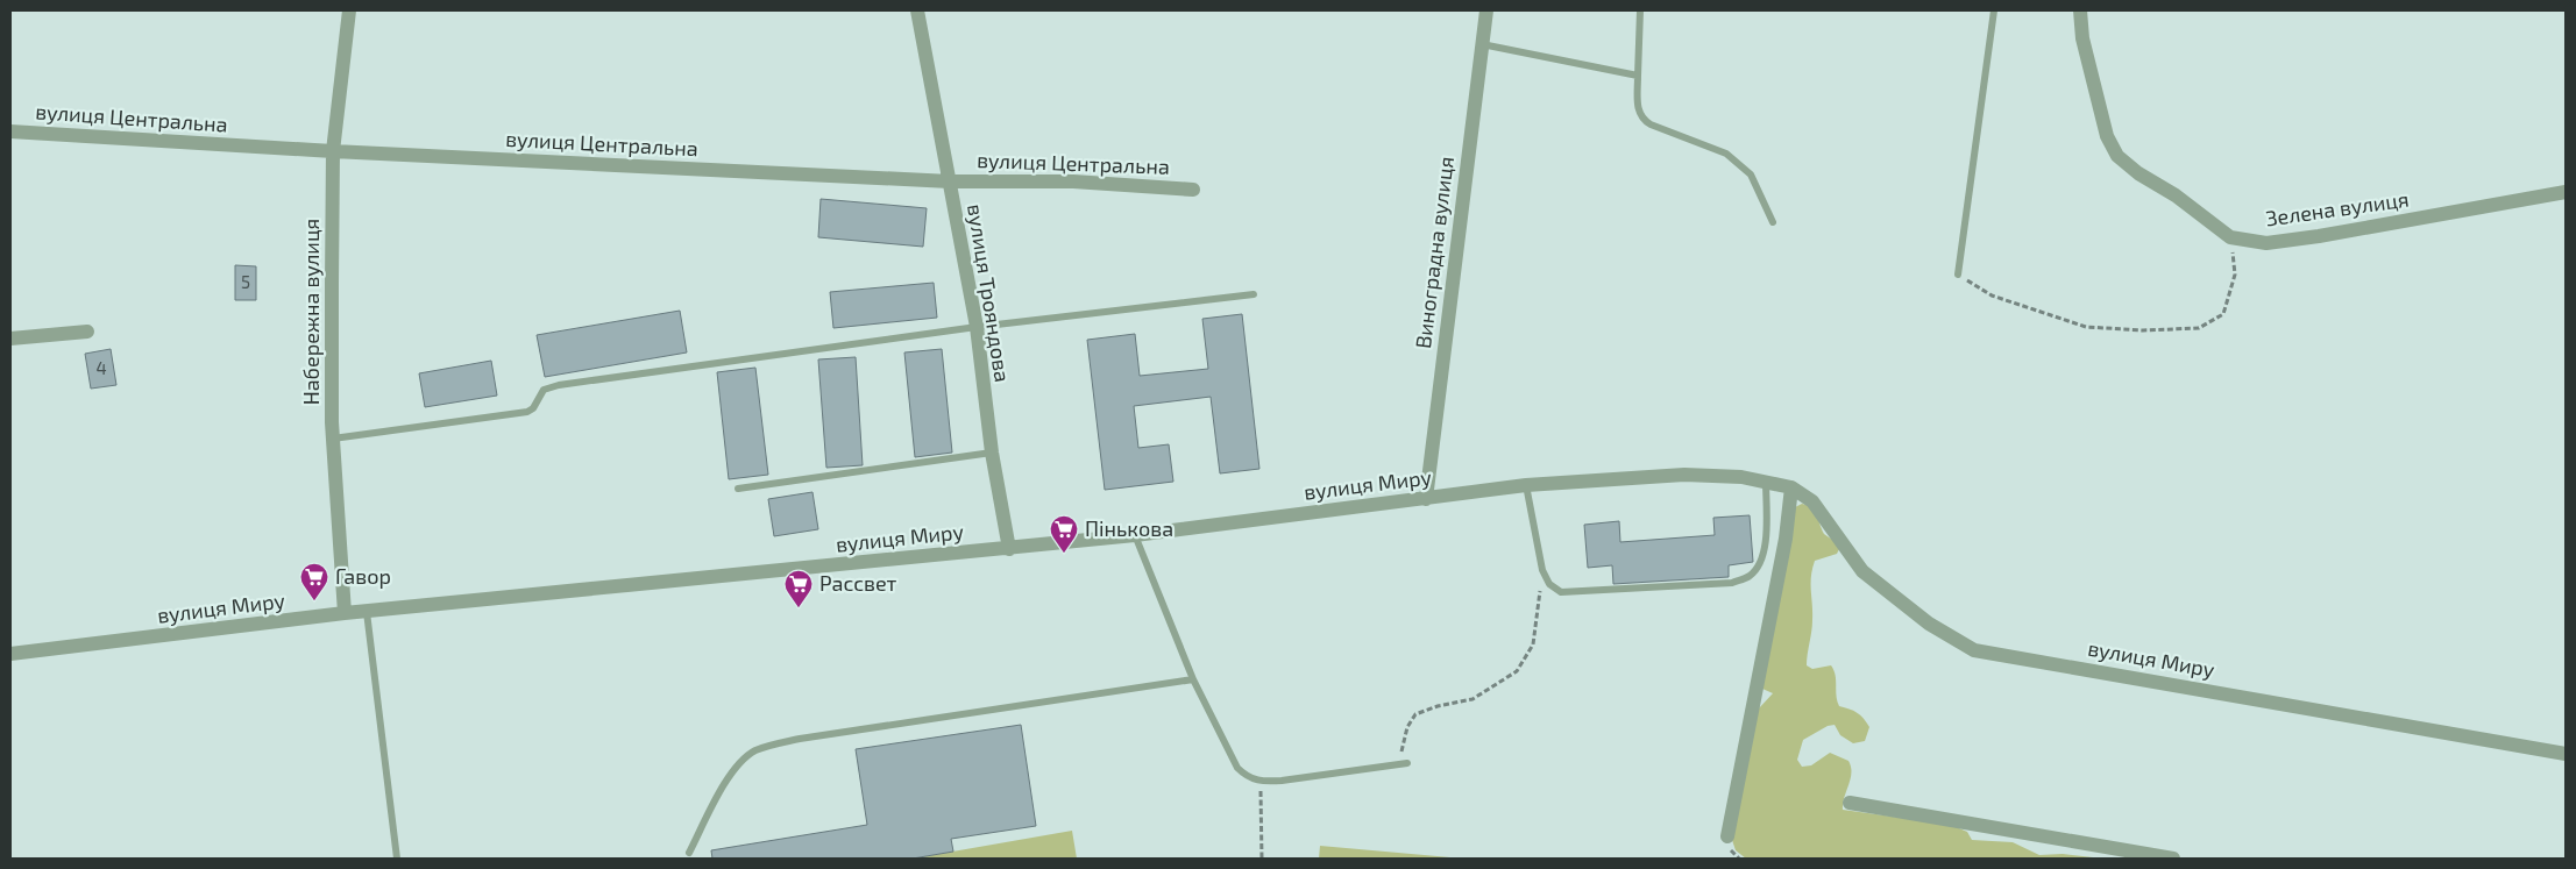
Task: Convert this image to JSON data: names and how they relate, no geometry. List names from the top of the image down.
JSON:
{
  "streets": {
    "street": [
      "вулиця Центральна",
      "Зелена вулиця",
      "Виноградна вулиця",
      "вулиця Трояндова",
      "Набережна вулиця",
      "вулиця Миру"
    ]
  },
  "crossings": [
    ["вулиця Центральна", "вулиця Трояндова"],
    ["вулиця Центральна", "Набережна вулиця"],
    ["Виноградна вулиця", "вулиця Миру"],
    ["вулиця Трояндова", "вулиця Миру"],
    ["Набережна вулиця", "вулиця Миру"]
  ],
  "places": {
    "supermarket": ["Пінькова", "Гавор", "Рассвет"]
  },
  "house_numbers": ["5", "4"]
}
